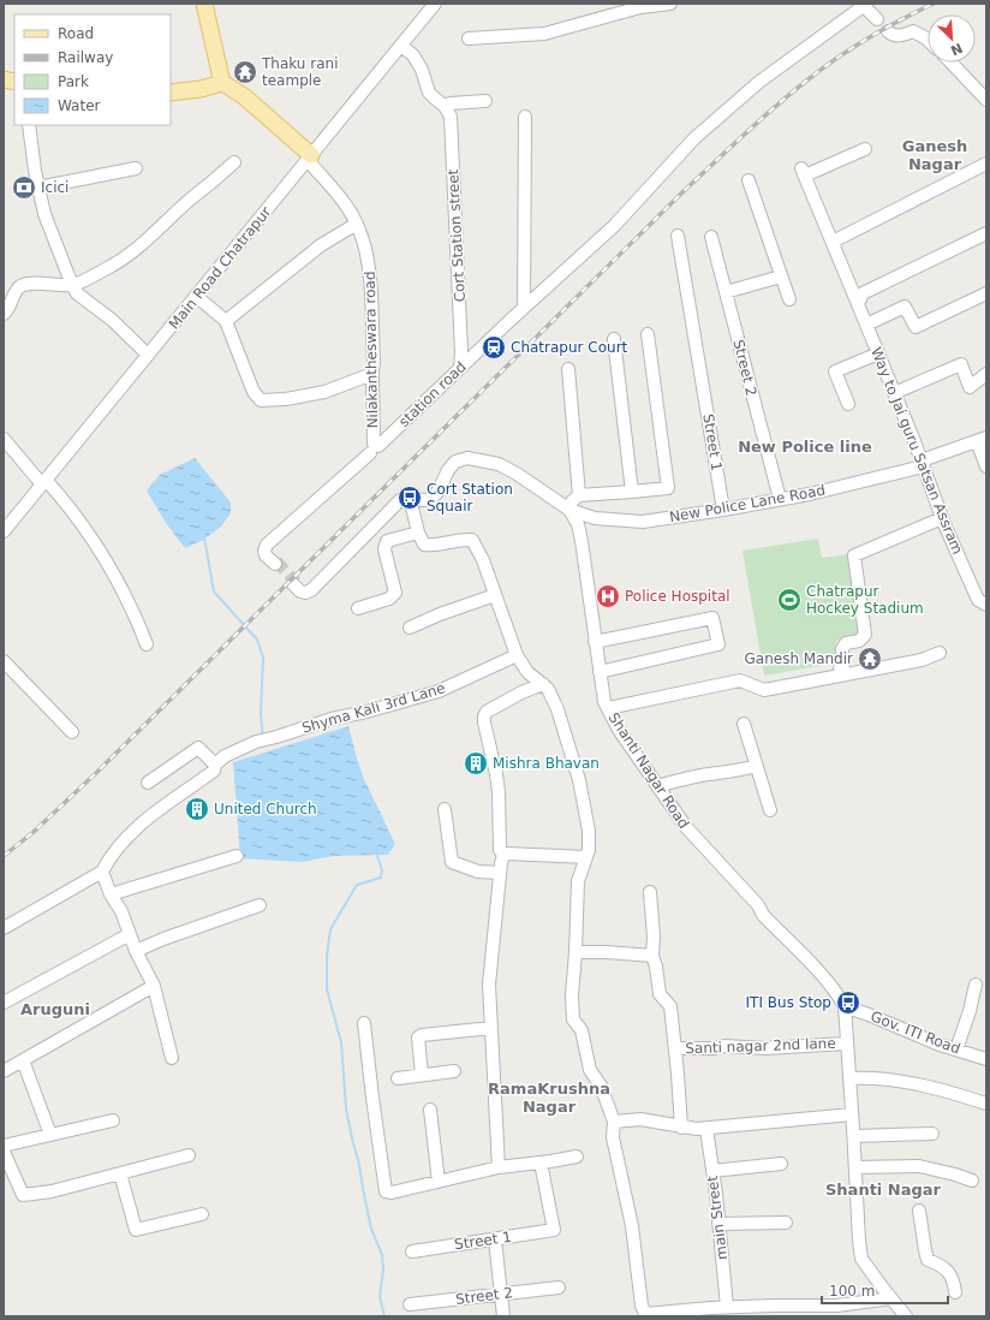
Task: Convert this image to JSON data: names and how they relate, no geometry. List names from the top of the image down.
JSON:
{
  "streets": {
    "street": [
      "Cort Station street",
      "Main Road Chatrapur",
      "Nilakantheswara road",
      "Street 2",
      "station road",
      "Street 1",
      "Way to Jai guru Satsan Assram",
      "New Police Lane Road",
      "Shyma Kali 3rd Lane",
      "Shanti Nagar Road",
      "Gov. ITI Road",
      "Santi nagar 2nd lane",
      "main Street"
    ]
  },
  "crossings": [
    ["Cort Station street", "station road"],
    ["Main Road Chatrapur", "Nilakantheswara road"],
    ["Nilakantheswara road", "station road"],
    ["Street 2", "New Police Lane Road"],
    ["Street 1", "New Police Lane Road"],
    ["Way to Jai guru Satsan Assram", "New Police Lane Road"],
    ["New Police Lane Road", "Shanti Nagar Road"],
    ["Shanti Nagar Road", "Gov. ITI Road"],
    ["Shanti Nagar Road", "Santi nagar 2nd lane"]
  ],
  "districts": [
    "Ganesh Nagar",
    "New Police line",
    "Aruguni",
    "RamaKrushna Nagar",
    "Shanti Nagar"
  ],
  "places": {
    "temple": ["Thaku rani teample", "Ganesh Mandir"],
    "bank": ["Icici"],
    "station": ["Chatrapur Court"],
    "bus stop": ["Cort Station Squair", "ITI Bus Stop"],
    "hospital": ["Police Hospital"],
    "sports": ["Chatrapur Hockey Stadium"],
    "building": ["Mishra Bhavan", "United Church"]
  },
  "legend": [
    "Road",
    "Railway",
    "Park",
    "Water"
  ],
  "scale_bar": "100 m",
  "north": "bottom right"
}
